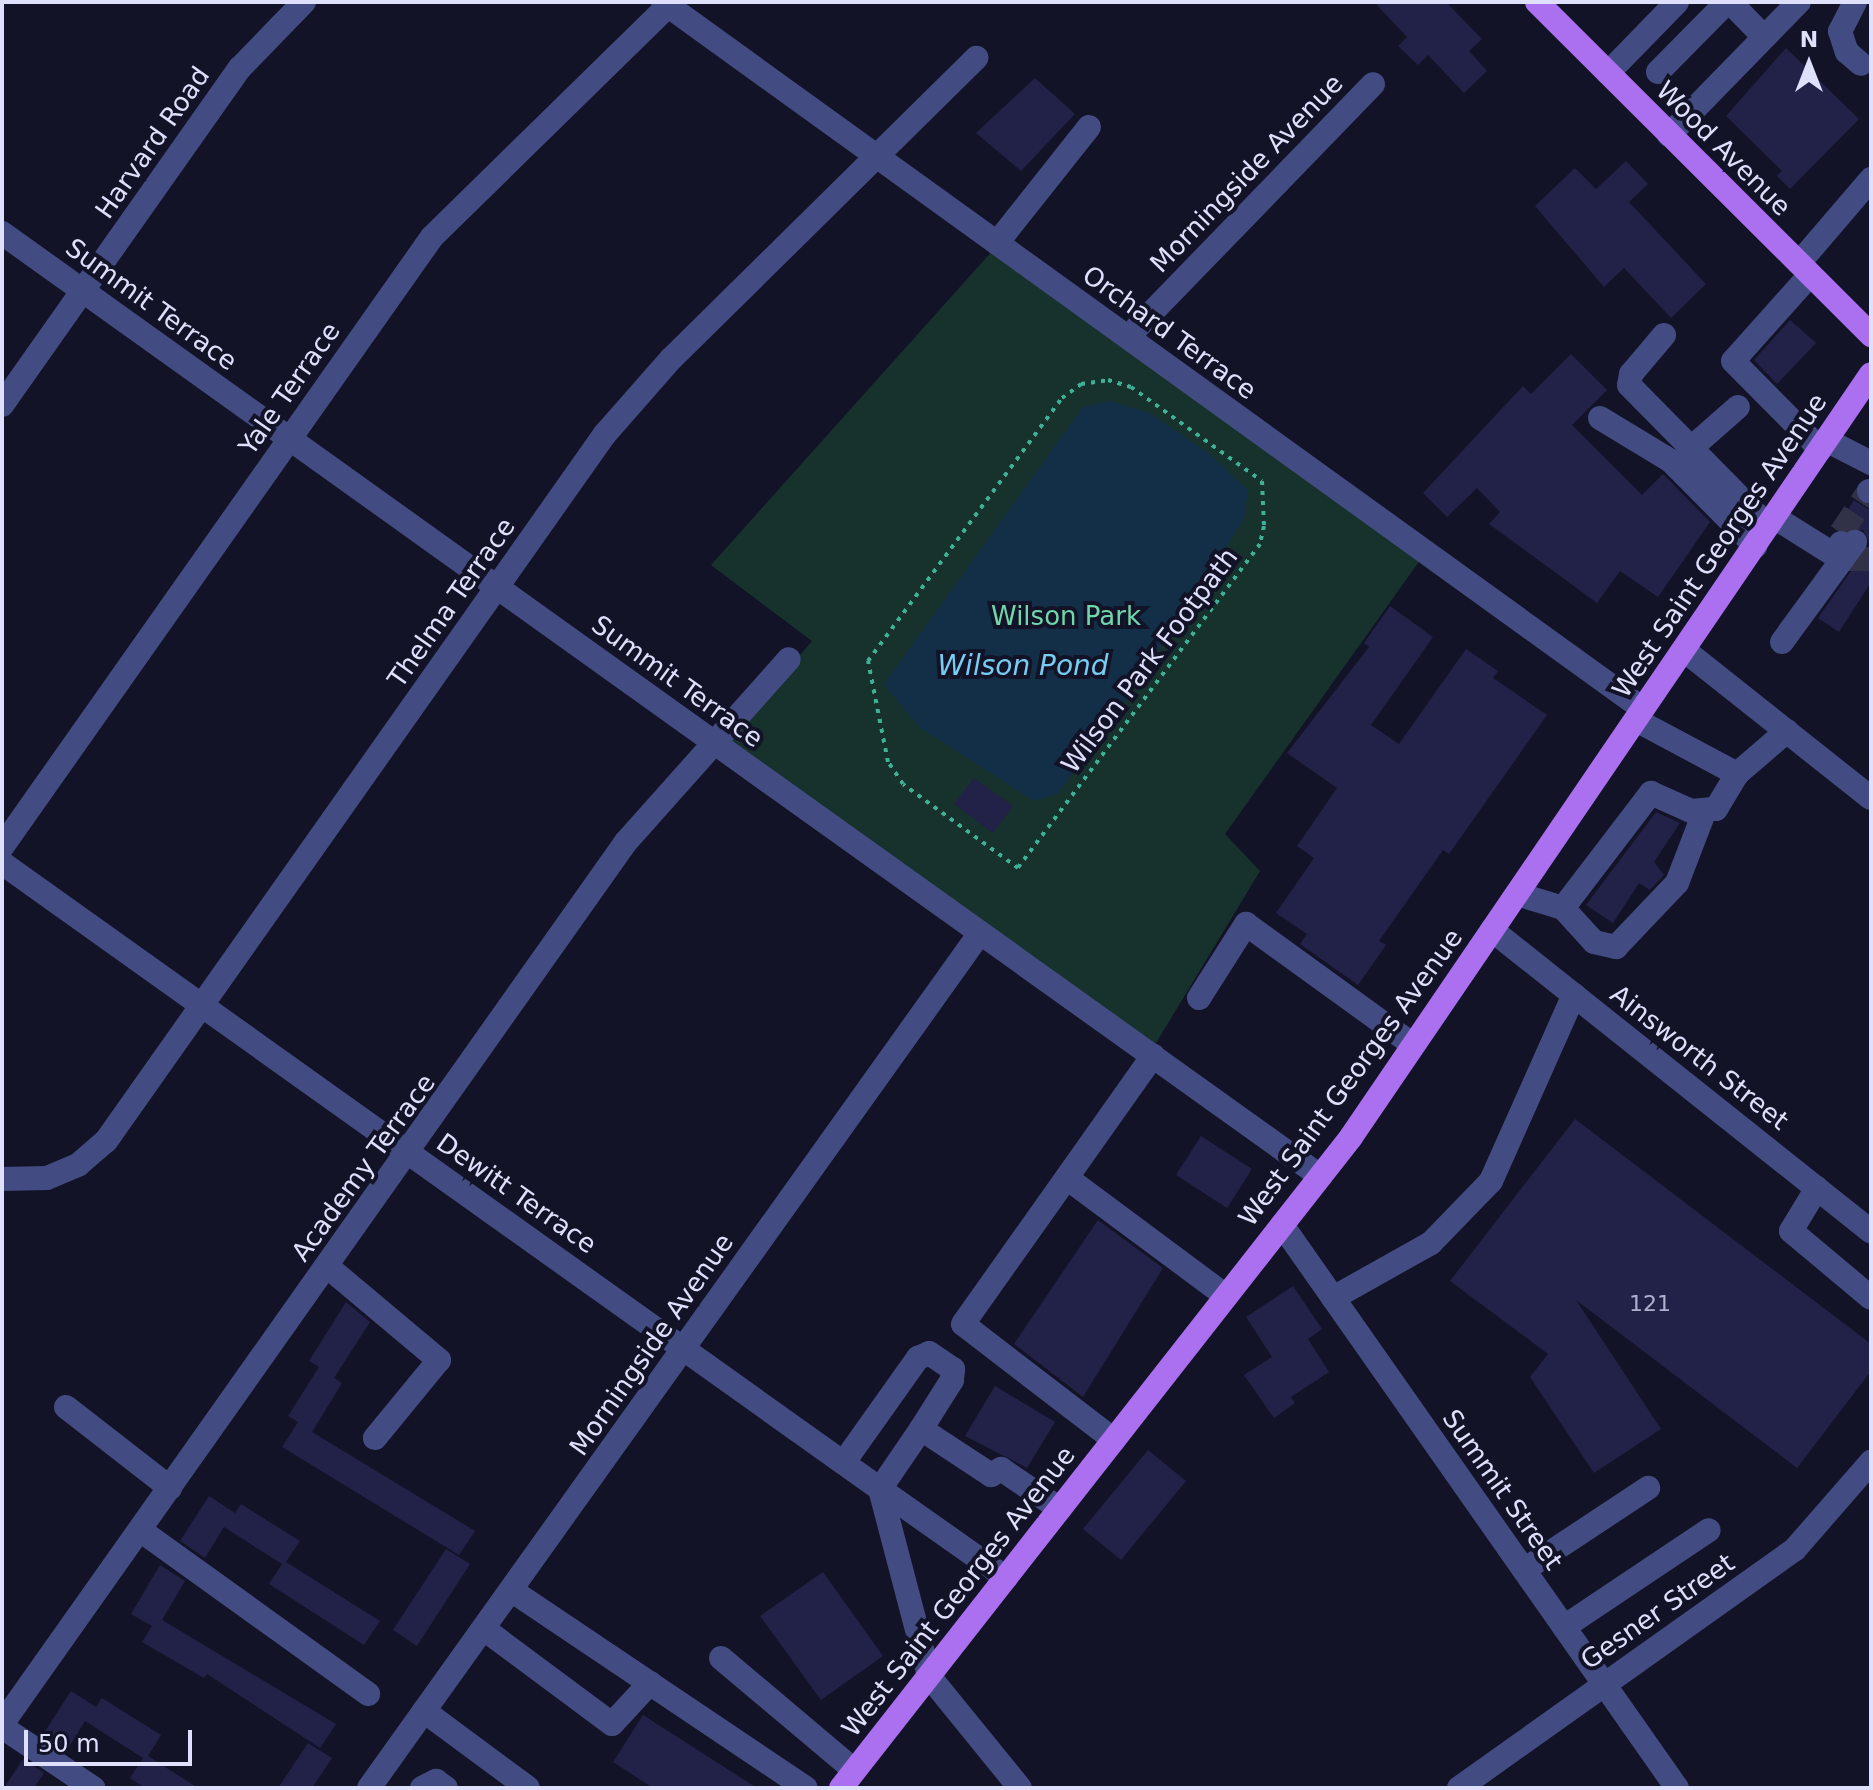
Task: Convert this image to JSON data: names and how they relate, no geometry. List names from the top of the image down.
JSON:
{
  "streets": {
    "main road": ["Wood Avenue", "West Saint Georges Avenue"],
    "street": [
      "Harvard Road",
      "Morningside Avenue",
      "Summit Terrace",
      "Orchard Terrace",
      "Yale Terrace",
      "Thelma Terrace",
      "Ainsworth Street",
      "Academy Terrace",
      "Dewitt Terrace",
      "Summit Street",
      "Gesner Street"
    ],
    "path": ["Wilson Park Footpath"]
  },
  "crossings": [
    ["Harvard Road", "Summit Terrace"],
    ["Morningside Avenue", "Summit Terrace"],
    ["Morningside Avenue", "Orchard Terrace"],
    ["Morningside Avenue", "Dewitt Terrace"],
    ["Summit Terrace", "Yale Terrace"],
    ["Summit Terrace", "West Saint Georges Avenue"],
    ["Summit Terrace", "Thelma Terrace"],
    ["Summit Terrace", "Academy Terrace"],
    ["Orchard Terrace", "Yale Terrace"],
    ["Orchard Terrace", "West Saint Georges Avenue"],
    ["Orchard Terrace", "Thelma Terrace"],
    ["West Saint Georges Avenue", "Ainsworth Street"],
    ["West Saint Georges Avenue", "Dewitt Terrace"],
    ["West Saint Georges Avenue", "Summit Street"],
    ["Thelma Terrace", "Dewitt Terrace"],
    ["Academy Terrace", "Dewitt Terrace"],
    ["Summit Street", "Gesner Street"]
  ],
  "water": ["Wilson Pond"],
  "parks": ["Wilson Park"],
  "house_numbers": ["121"],
  "scale_bar": "50 m",
  "north": "top"
}
